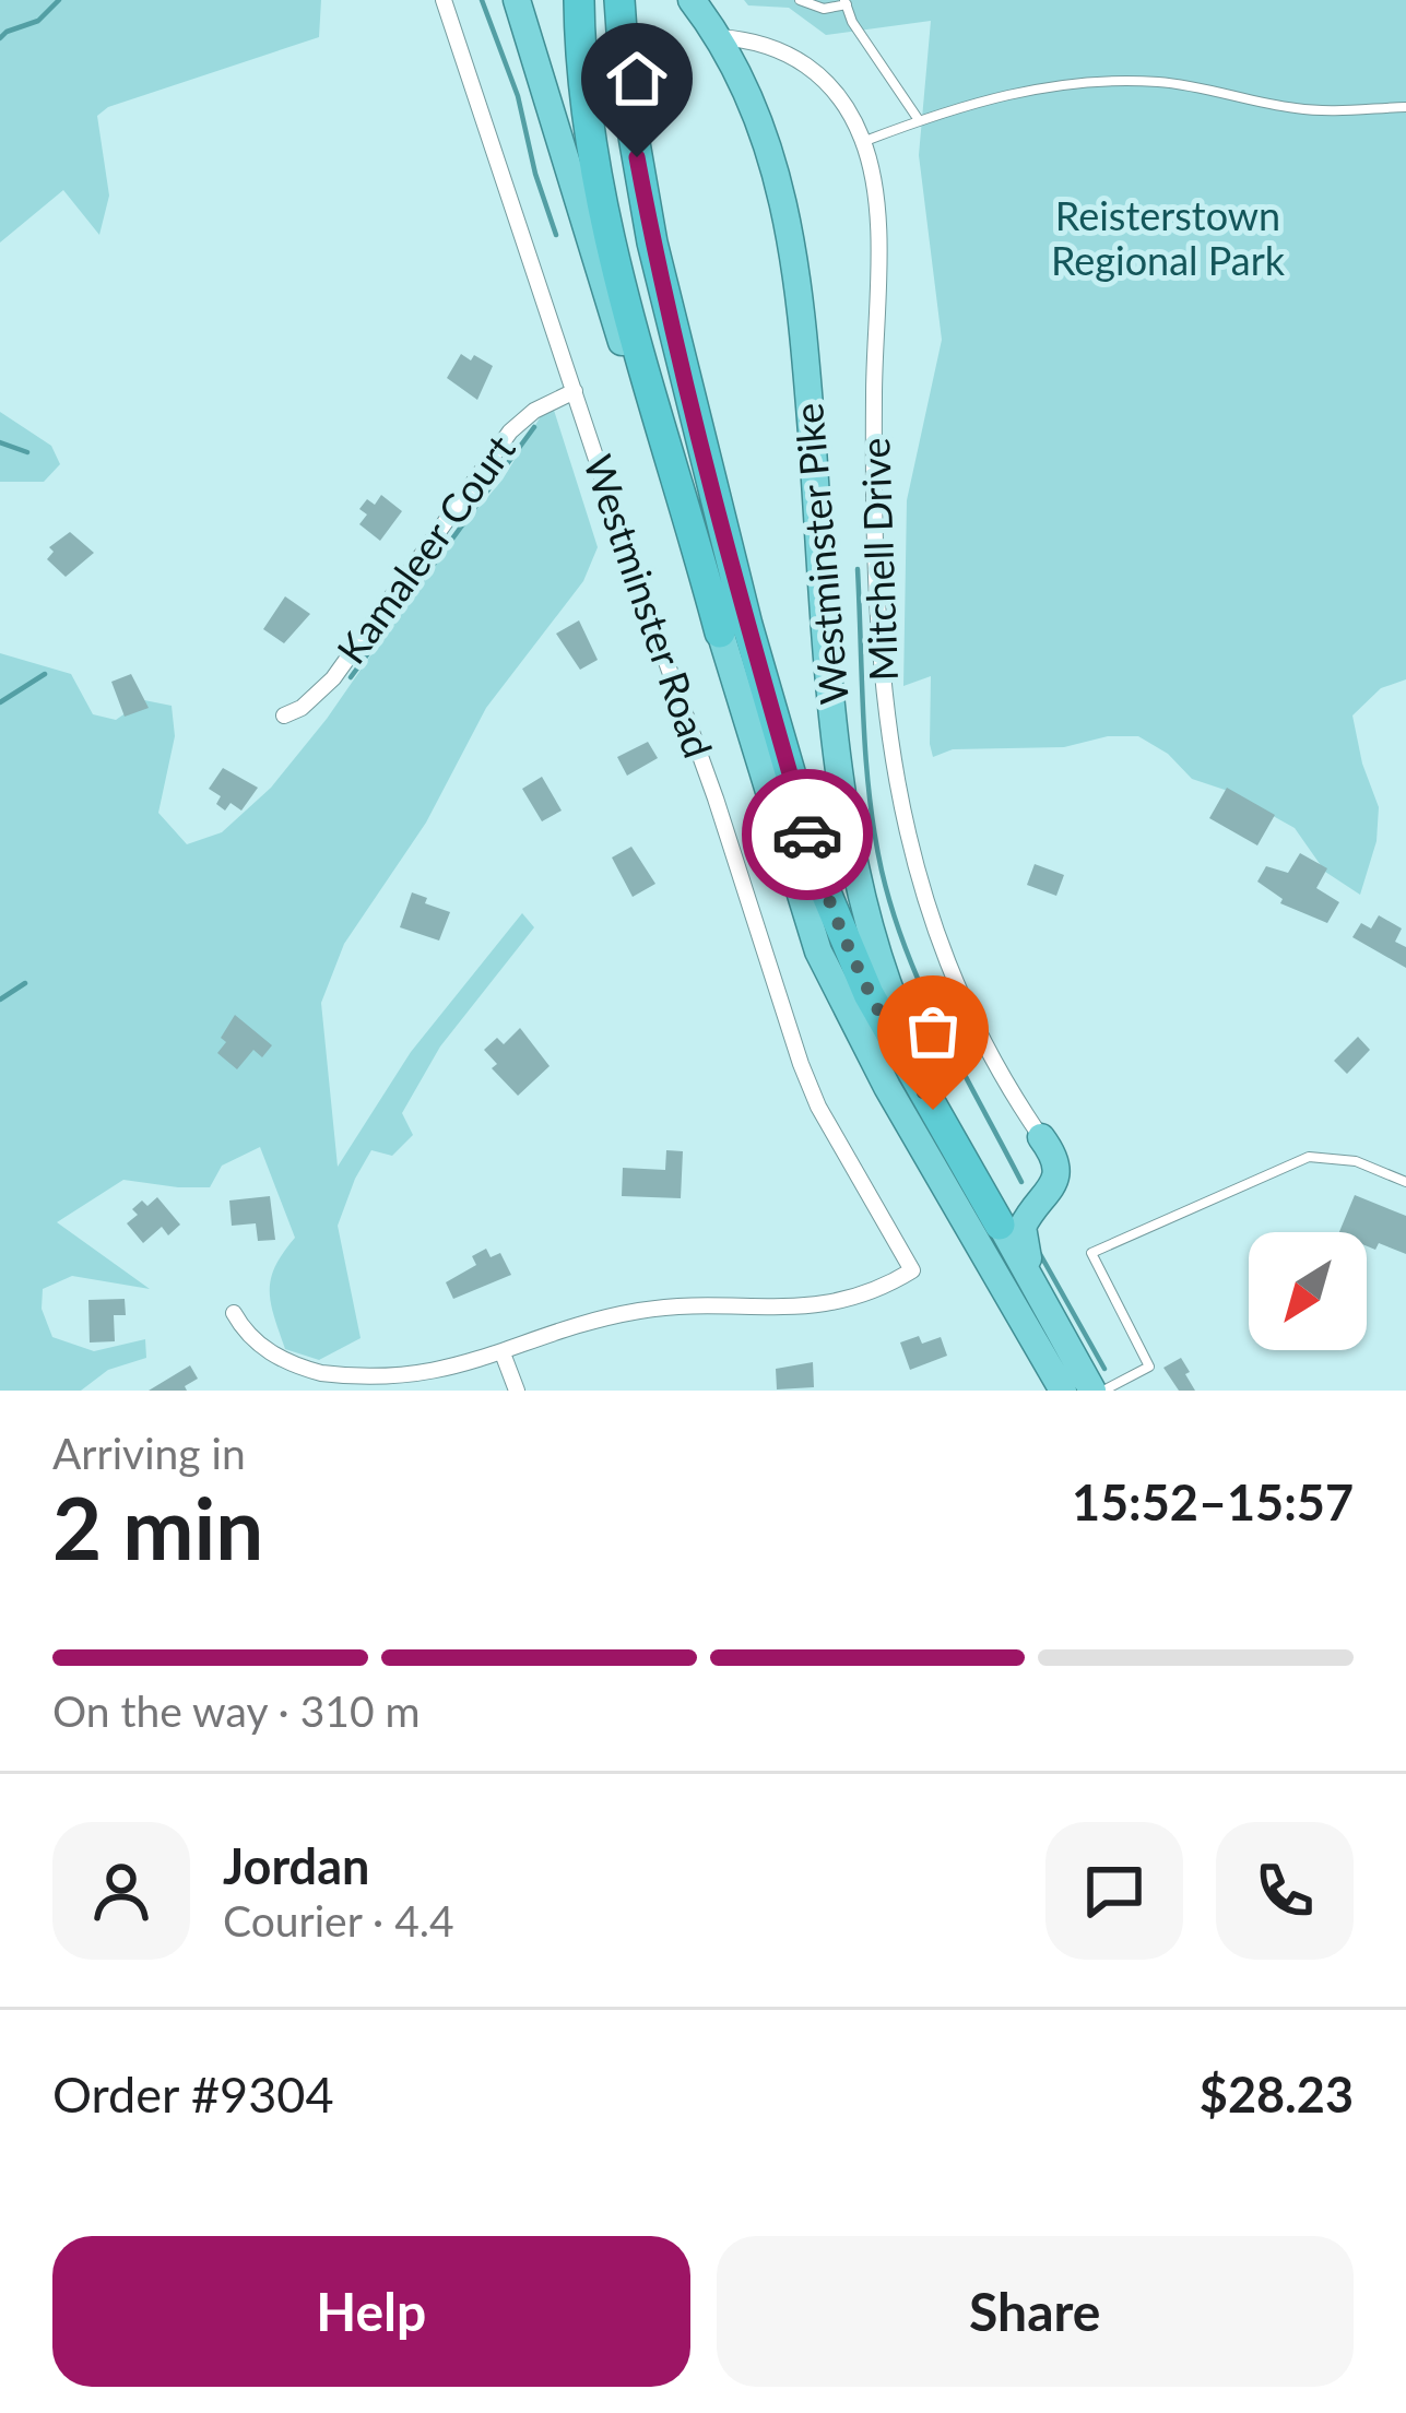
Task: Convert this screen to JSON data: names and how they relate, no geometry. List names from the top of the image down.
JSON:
{
  "streets": {
    "highway": ["Westminster Pike"],
    "street": ["Kamaleer Court", "Mitchell Drive", "Westminster Road"]
  },
  "crossings": [
    ["Kamaleer Court", "Westminster Road"],
    ["Westminster Pike", "Mitchell Drive"]
  ],
  "parks": ["Reisterstown Regional Park"],
  "north": "bottom left",
  "page": {
    "heading": ["2 min", "Arriving in", "15:52–15:57"],
    "panel": [
      "Jordan",
      "Courier · 4.4",
      "Order #9304",
      "$28.23"
    ],
    "bar": "On the way · 310 m",
    "buttons": ["Help", "Share"]
  }
}
